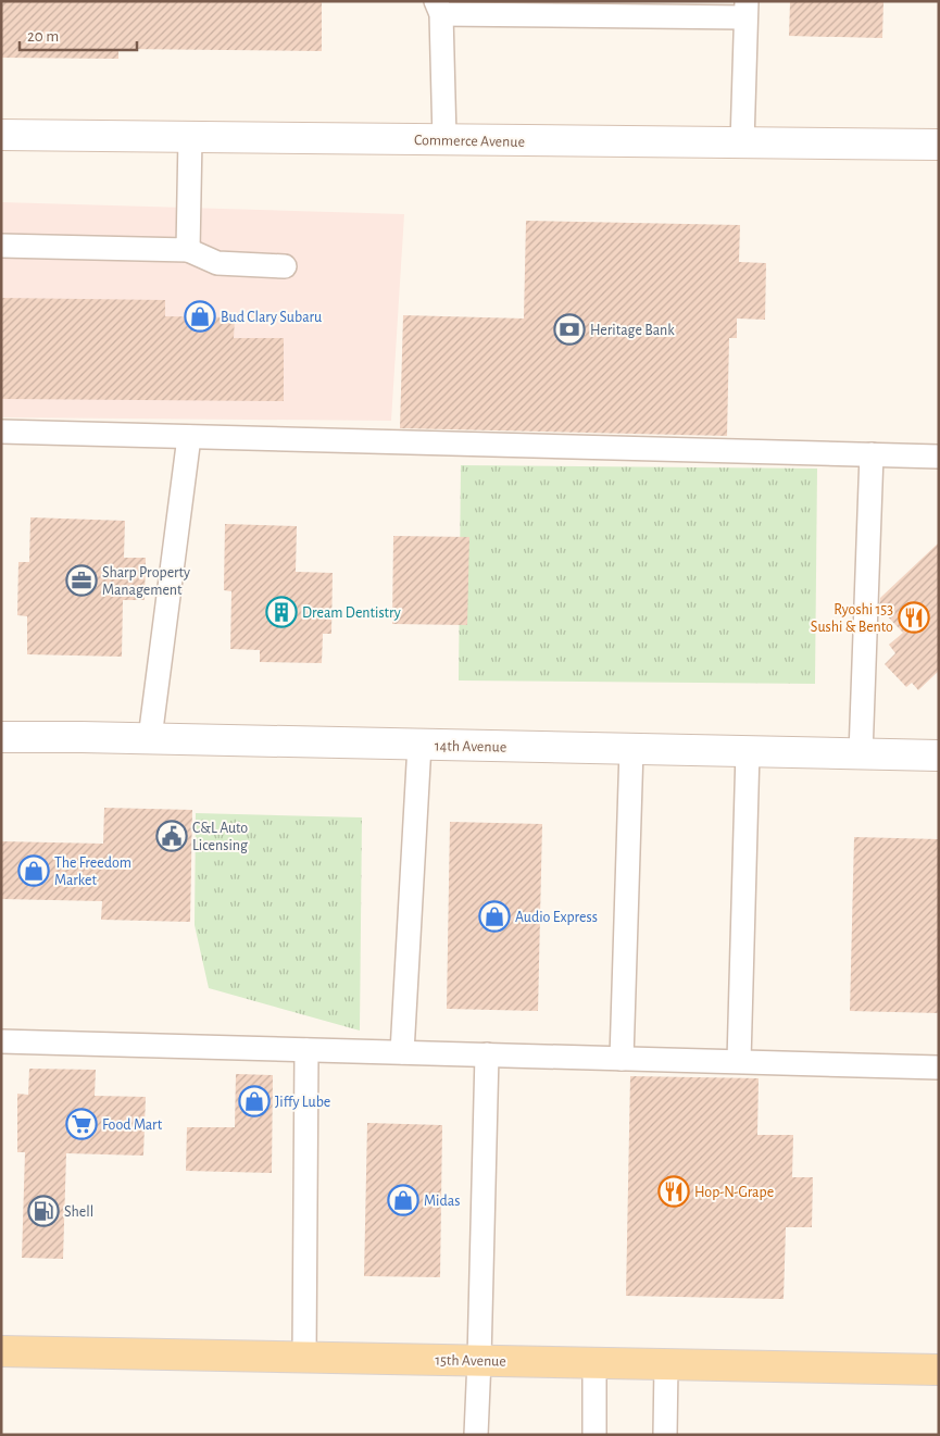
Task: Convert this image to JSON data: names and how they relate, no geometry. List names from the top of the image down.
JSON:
{
  "streets": {
    "main road": ["15th Avenue"],
    "street": ["Commerce Avenue", "14th Avenue"]
  },
  "places": {
    "shop": [
      "Bud Clary Subaru",
      "The Freedom Market",
      "Audio Express",
      "Jiffy Lube",
      "Midas"
    ],
    "bank": ["Heritage Bank"],
    "office": ["Sharp Property Management"],
    "building": ["Dream Dentistry"],
    "restaurant": ["Ryoshi 153 Sushi & Bento", "Hop-N-Grape"],
    "public building": ["C&L Auto Licensing"],
    "supermarket": ["Food Mart"],
    "fuel station": ["Shell"]
  },
  "scale_bar": "20 m"
}
